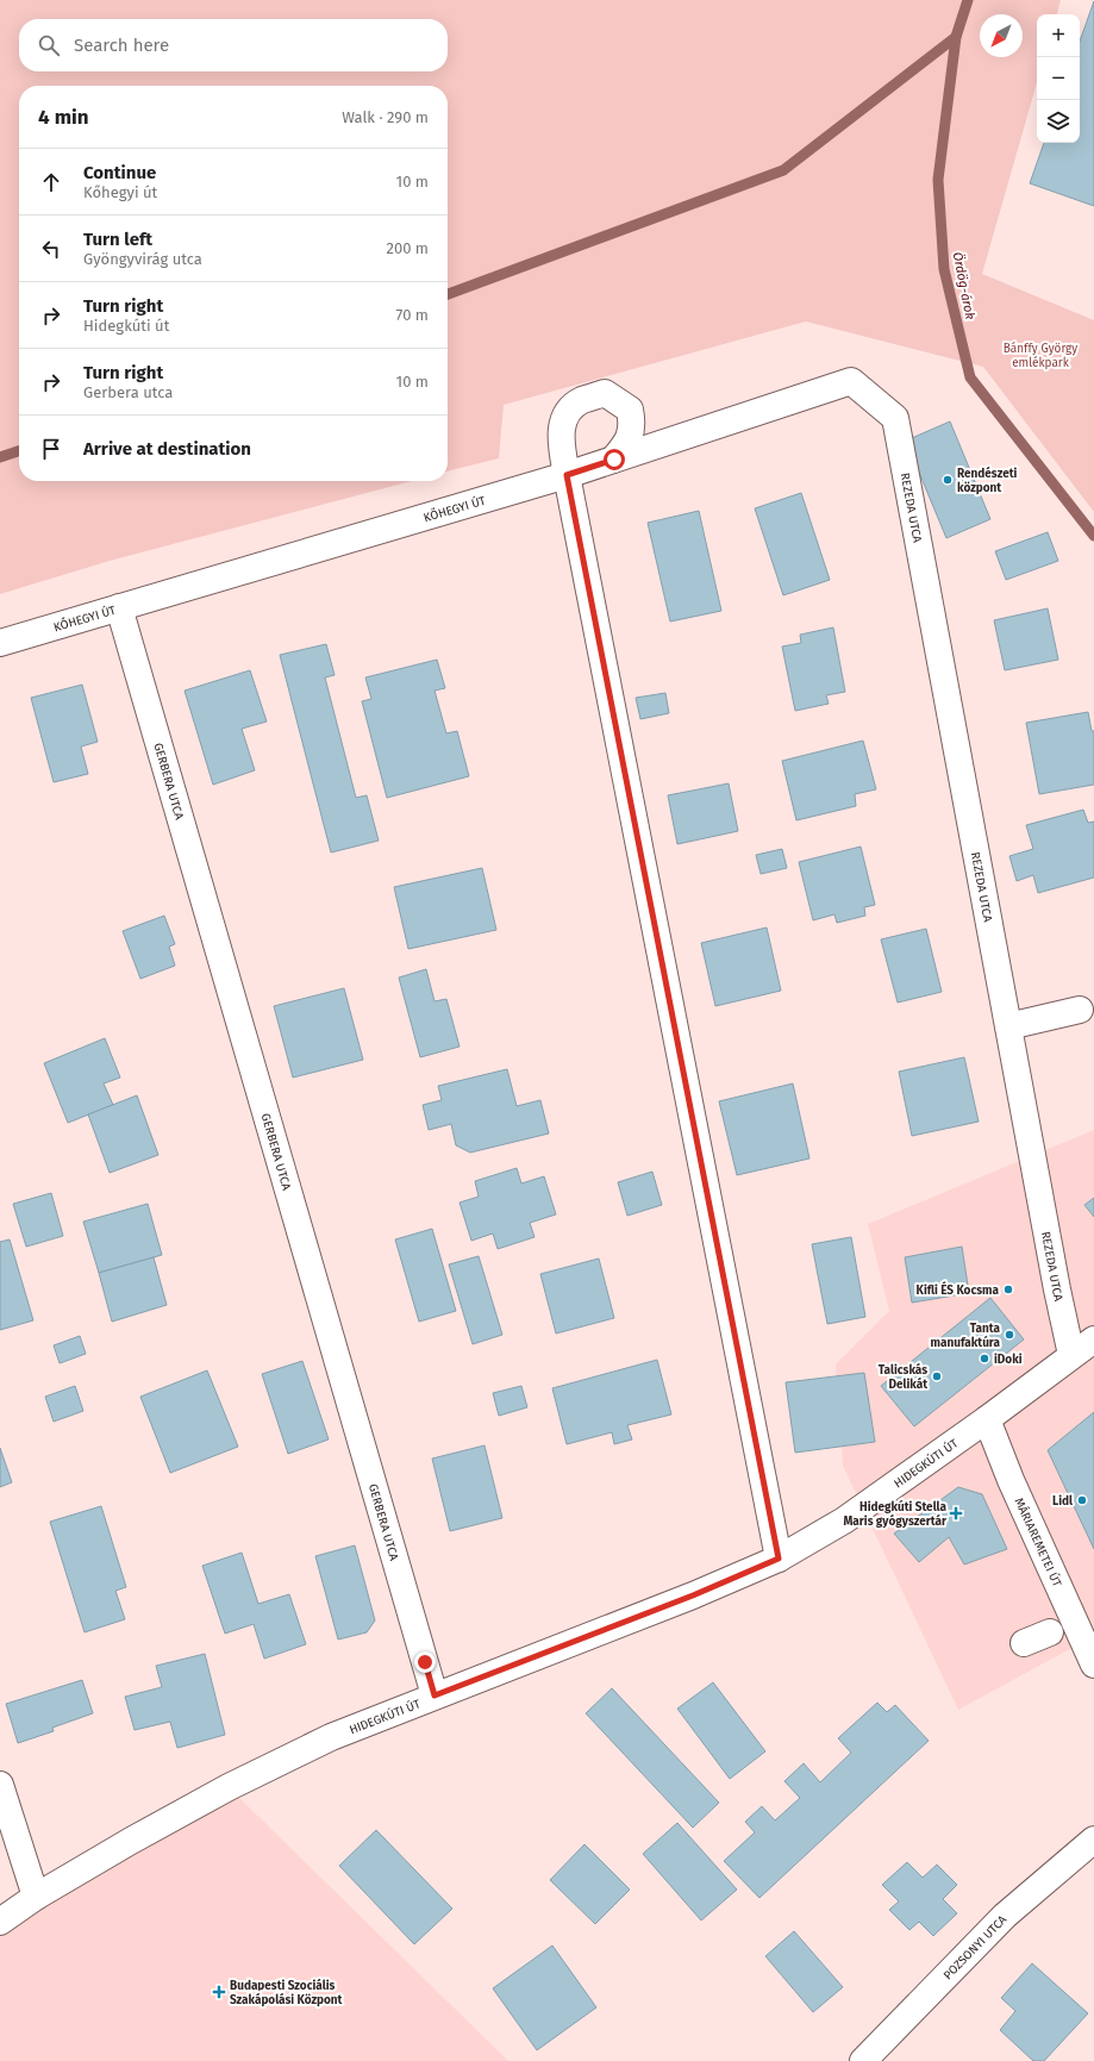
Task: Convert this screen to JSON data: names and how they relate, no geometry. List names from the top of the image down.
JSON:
{
  "streets": {
    "street": [
      "KŐHEGYI ÚT",
      "REZEDA UTCA",
      "GERBERA UTCA",
      "HIDEGKÚTI ÚT",
      "MÁRIAREMETEI ÚT",
      "POZSONYI UTCA"
    ]
  },
  "crossings": [
    ["KŐHEGYI ÚT", "REZEDA UTCA"],
    ["KŐHEGYI ÚT", "GERBERA UTCA"],
    ["REZEDA UTCA", "HIDEGKÚTI ÚT"],
    ["GERBERA UTCA", "HIDEGKÚTI ÚT"],
    ["HIDEGKÚTI ÚT", "MÁRIAREMETEI ÚT"]
  ],
  "water": ["Ördög-árok"],
  "parks": ["Bánffy György emlékpark"],
  "places": {
    "other": [
      "Rendészeti központ",
      "Kifli ÉS Kocsma",
      "Tanta manufaktúra",
      "iDoki",
      "Talicskás Delikát",
      "Lidl"
    ],
    "health": ["Hidegkúti Stella Maris gyógyszertár", "Budapesti Szociális Szakápolási Központ"]
  },
  "north": "bottom left",
  "page": {
    "map_buttons": ["+", "−"],
    "search": "Search here",
    "heading": ["4 min", "Walk · 290 m"],
    "list": [
      ["Continue", "Kőhegyi út", "10 m"],
      ["Turn left", "Gyöngyvirág utca", "200 m"],
      ["Turn right", "Hidegkúti út", "70 m"],
      ["Turn right", "Gerbera utca", "10 m"],
      "Arrive at destination"
    ]
  }
}
